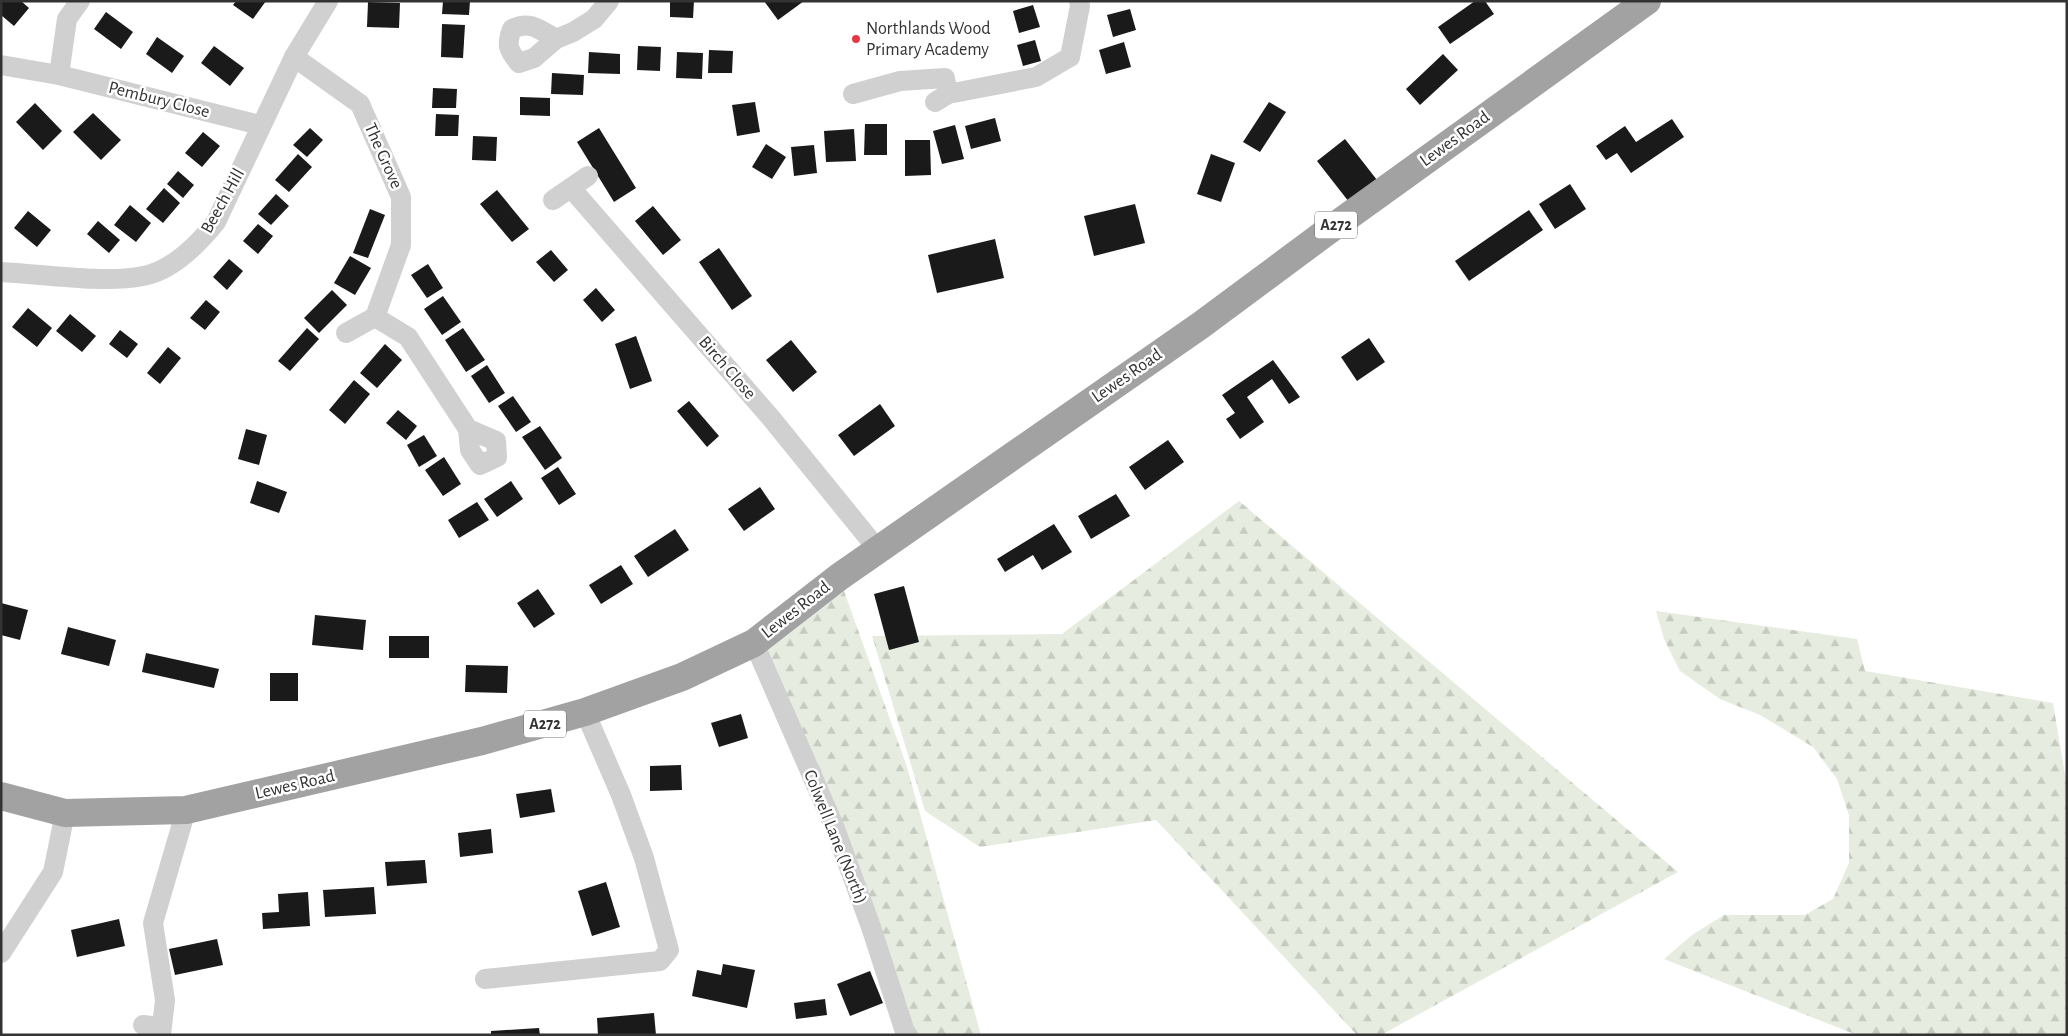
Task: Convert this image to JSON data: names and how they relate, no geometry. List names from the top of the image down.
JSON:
{
  "streets": {
    "highway": ["Lewes Road", "A272"],
    "street": [
      "Pembury Close",
      "The Grove",
      "Beech Hill",
      "Birch Close",
      "Colwell Lane (North)"
    ]
  },
  "crossings": [
    ["Pembury Close", "Beech Hill"],
    ["Lewes Road", "Birch Close"],
    ["Lewes Road", "Colwell Lane (North)"],
    ["The Grove", "Beech Hill"]
  ],
  "places": ["Northlands Wood Primary Academy"]
}
